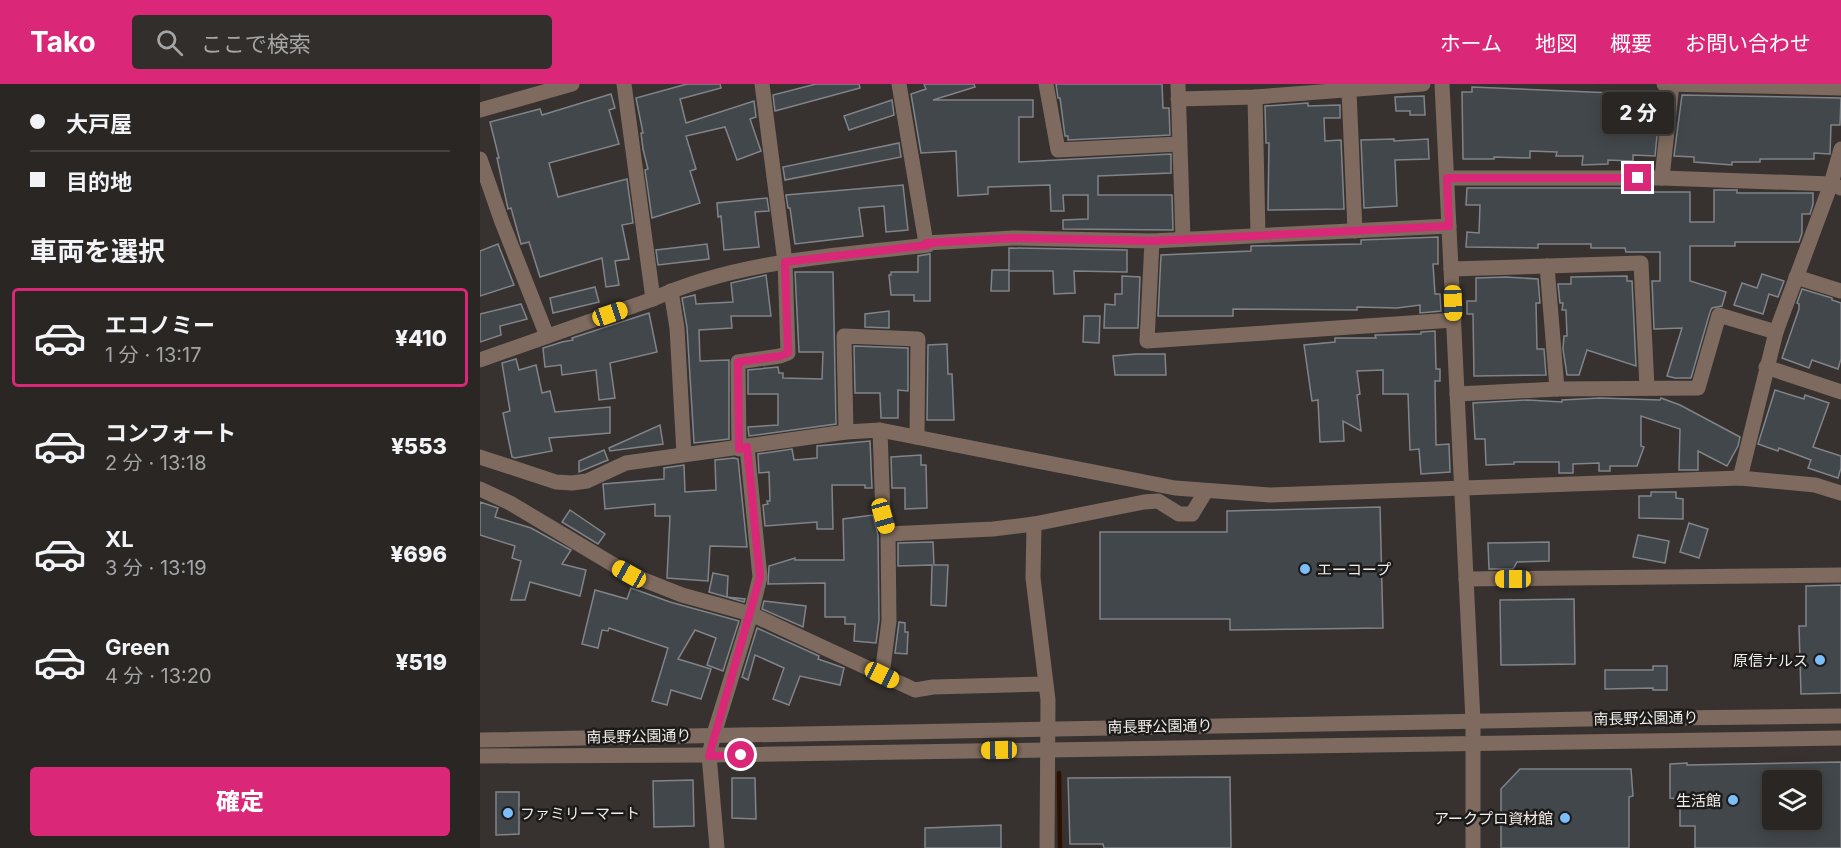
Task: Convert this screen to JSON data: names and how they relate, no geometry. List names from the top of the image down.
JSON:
{
  "streets": {
    "street": ["南長野公園通り"]
  },
  "places": [
    "エーコープ",
    "原信ナルス",
    "生活館",
    "ファミリーマート",
    "アークプロ資材館"
  ],
  "page": {
    "header": "Tako",
    "search": "ここで検索",
    "nav": [
      "ホーム",
      "地図",
      "概要",
      "お問い合わせ"
    ],
    "banner": ["大戸屋", "目的地"],
    "bubble": "2 分",
    "heading": "車両を選択",
    "list": [
      {
        "name": "エコノミー",
        "note": "1 分 · 13:17",
        "value": "¥410"
      },
      {
        "name": "コンフォート",
        "note": "2 分 · 13:18",
        "value": "¥553"
      },
      {
        "name": "XL",
        "note": "3 分 · 13:19",
        "value": "¥696"
      },
      {
        "name": "Green",
        "note": "4 分 · 13:20",
        "value": "¥519"
      }
    ],
    "buttons": "確定"
  }
}
